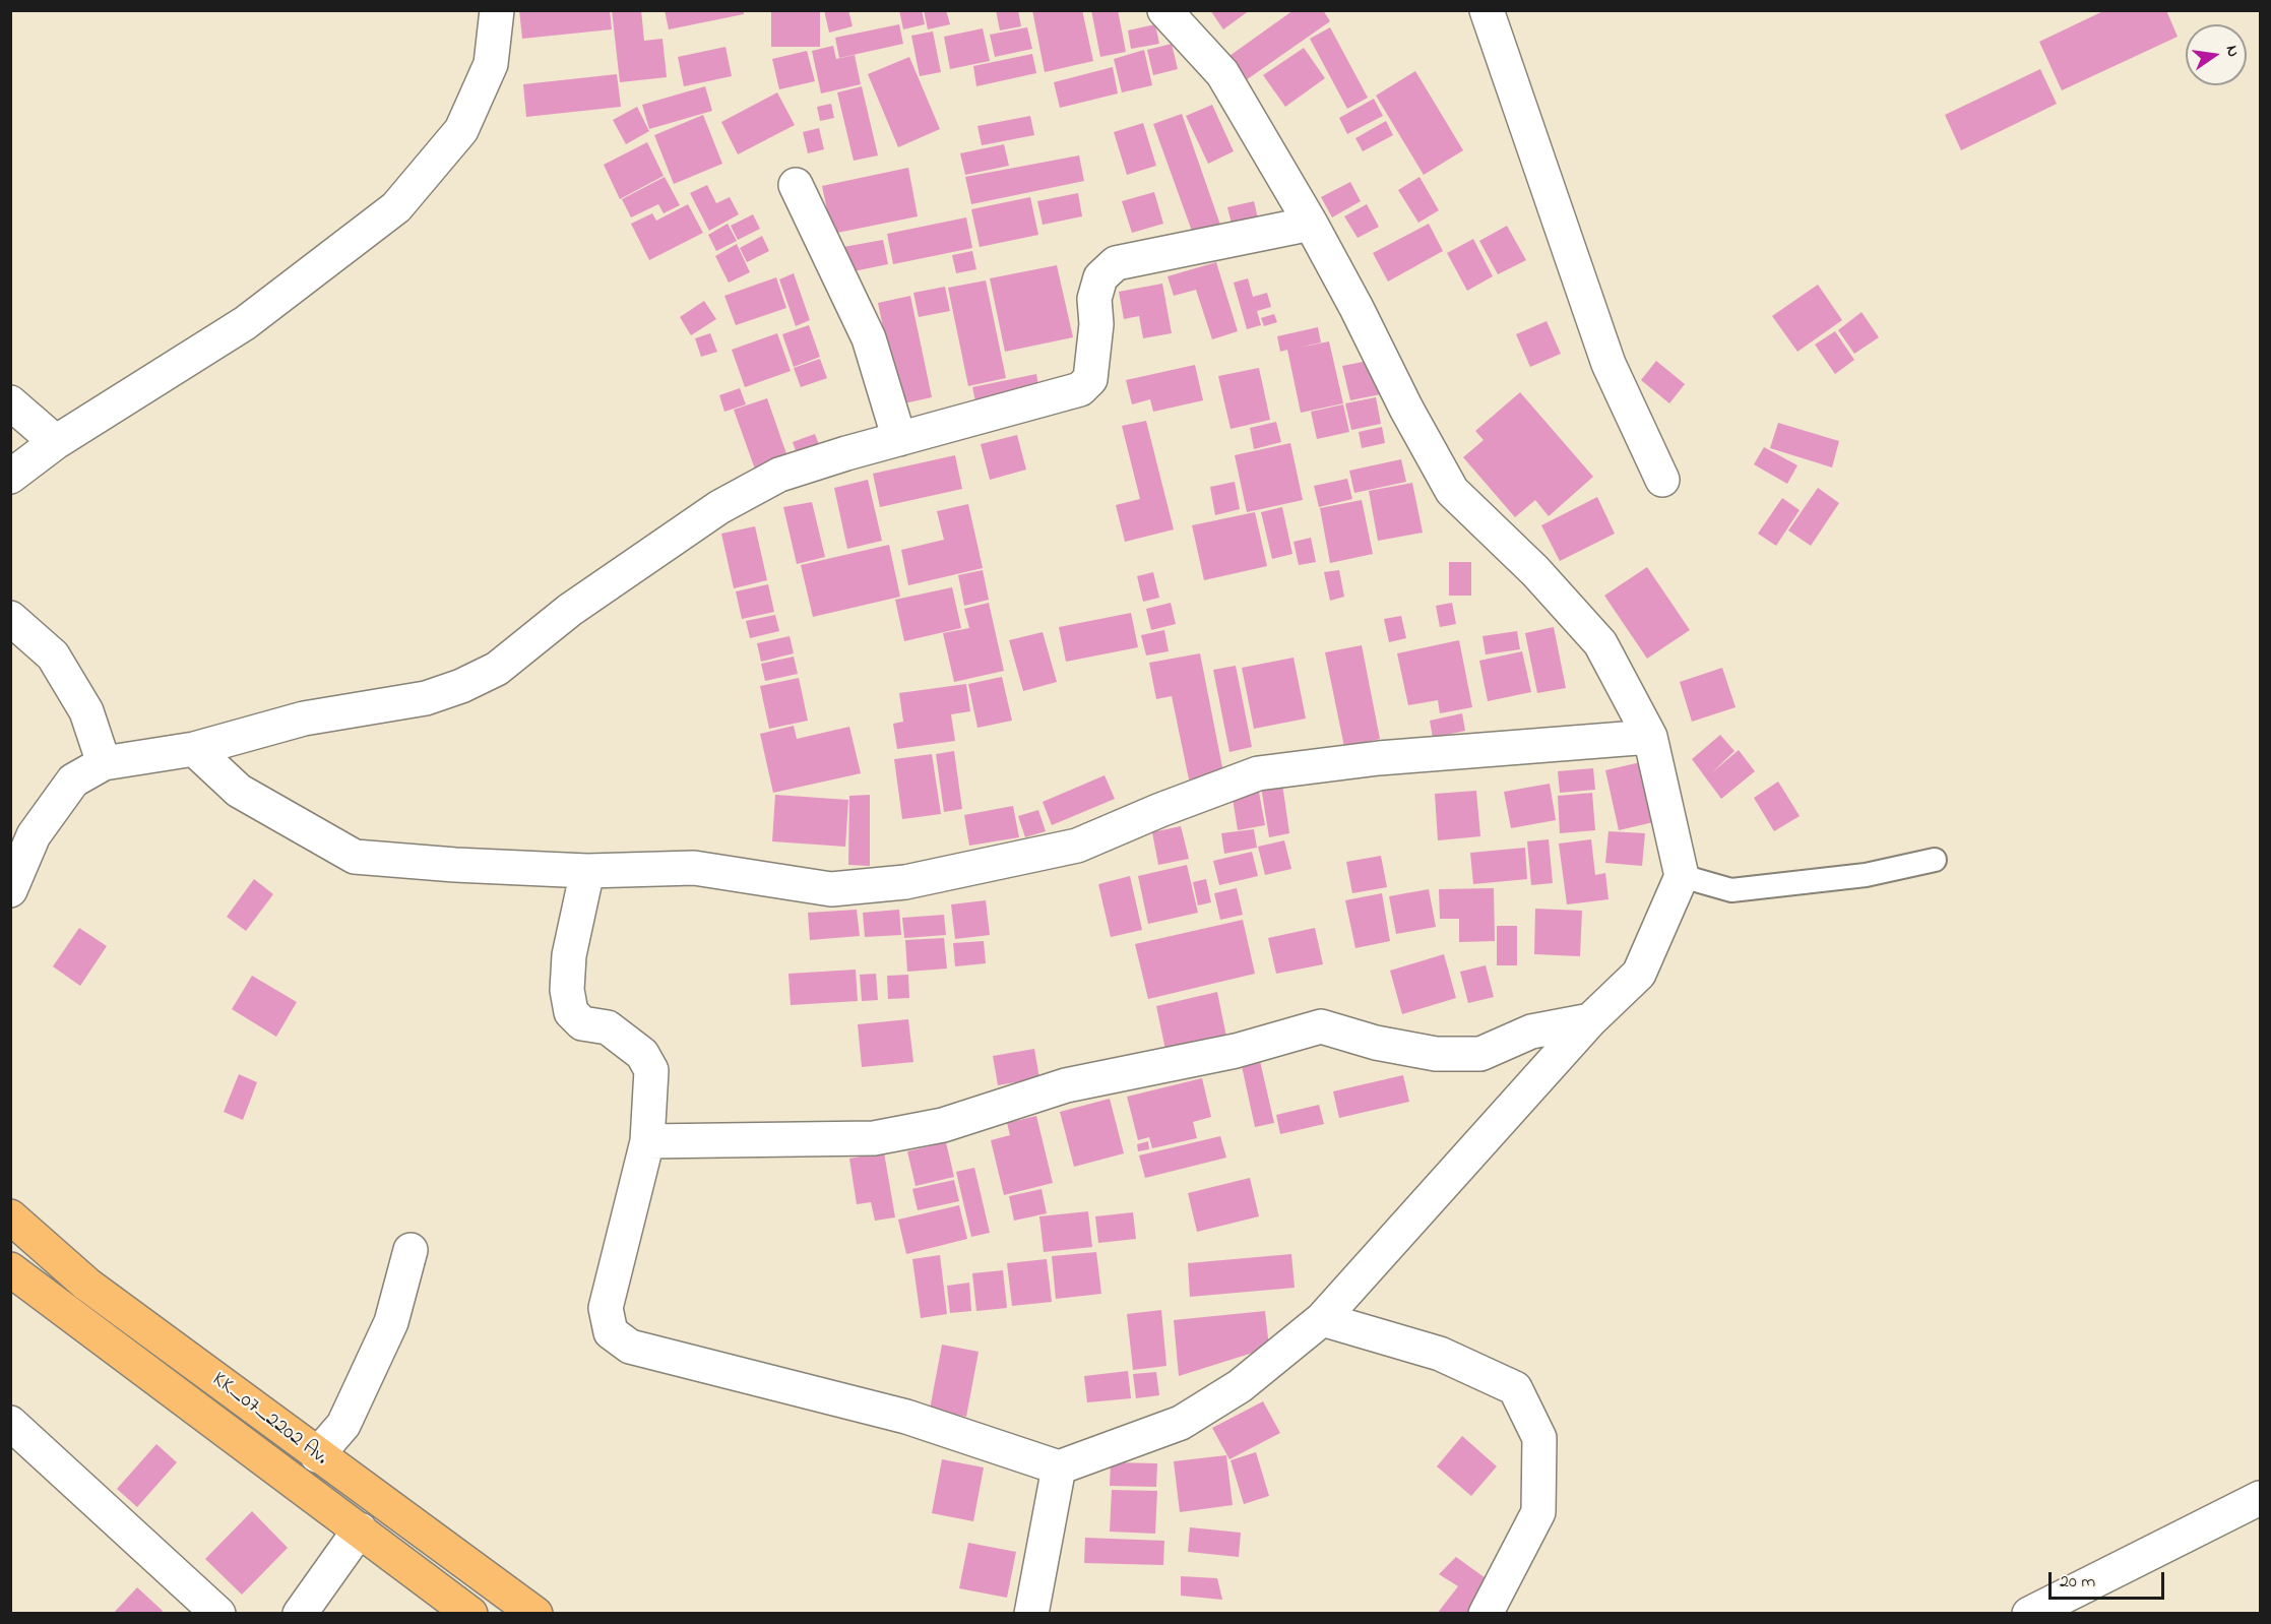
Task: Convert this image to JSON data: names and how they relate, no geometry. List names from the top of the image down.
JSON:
{
  "streets": {
    "main road": ["KK_07_2202 Av."]
  },
  "scale_bar": "20 m",
  "north": "right"
}
